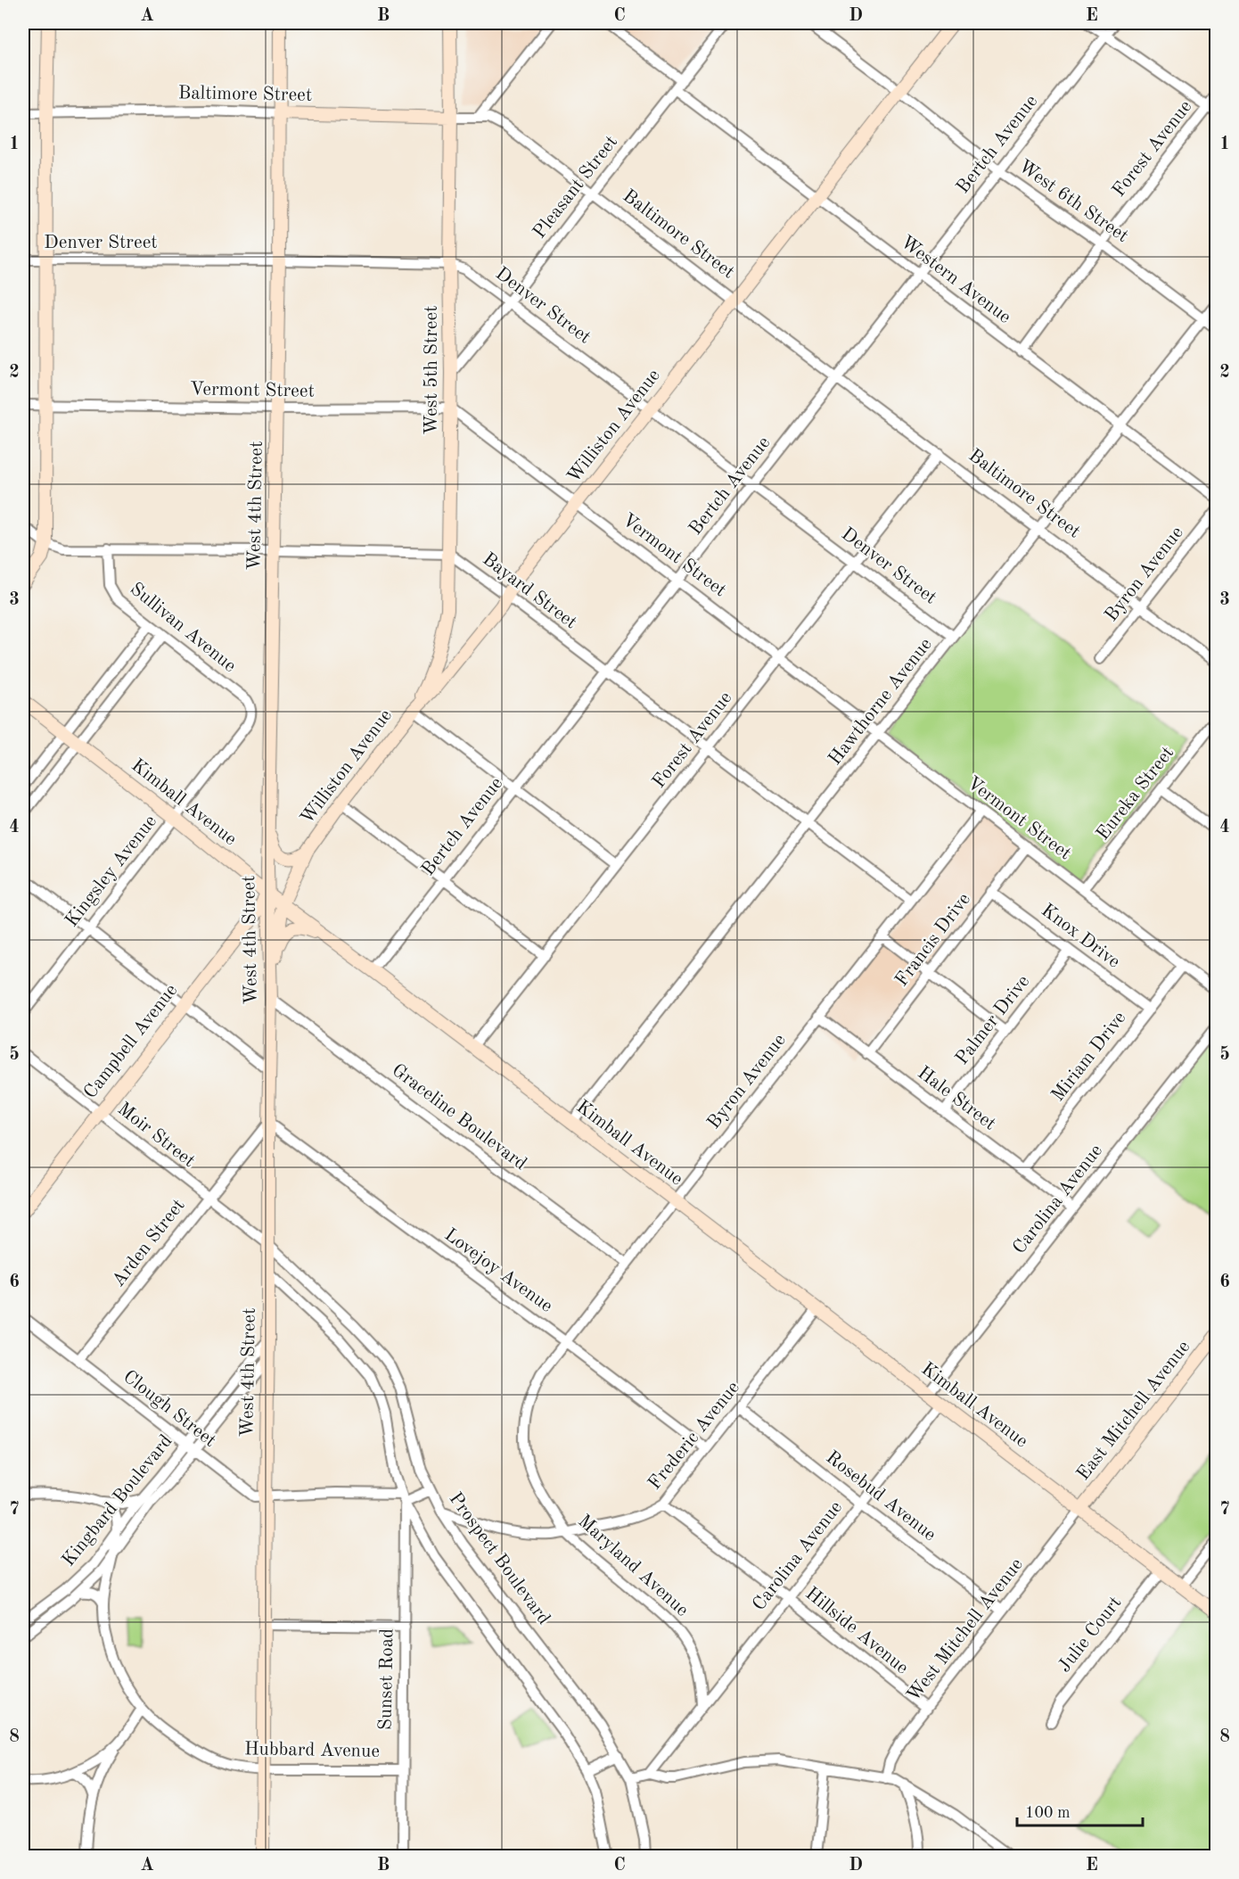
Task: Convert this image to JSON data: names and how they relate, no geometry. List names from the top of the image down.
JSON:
{
  "streets": {
    "main road": [
      "Baltimore Street",
      "West 5th Street",
      "Williston Avenue",
      "West 4th Street",
      "Kimball Avenue",
      "Campbell Avenue",
      "East Mitchell Avenue"
    ],
    "street": [
      "Bertch Avenue",
      "Forest Avenue",
      "Pleasant Street",
      "West 6th Street",
      "Denver Street",
      "Western Avenue",
      "Vermont Street",
      "Byron Avenue",
      "Bayard Street",
      "Sullivan Avenue",
      "Hawthorne Avenue",
      "Eureka Street",
      "Kingsley Avenue",
      "Knox Drive",
      "Francis Drive",
      "Palmer Drive",
      "Miriam Drive",
      "Hale Street",
      "Graceline Boulevard",
      "Moir Street",
      "Carolina Avenue",
      "Arden Street",
      "Lovejoy Avenue",
      "Clough Street",
      "Frederic Avenue",
      "Rosebud Avenue",
      "Kingbard Boulevard",
      "Prospect Boulevard",
      "Maryland Avenue",
      "West Mitchell Avenue",
      "Hillside Avenue",
      "Julie Court",
      "Sunset Road",
      "Hubbard Avenue"
    ]
  },
  "crossings": [
    ["Baltimore Street", "Bertch Avenue"],
    ["Baltimore Street", "Forest Avenue"],
    ["Baltimore Street", "Pleasant Street"],
    ["Baltimore Street", "West 5th Street"],
    ["Baltimore Street", "Williston Avenue"],
    ["Baltimore Street", "West 4th Street"],
    ["Baltimore Street", "Byron Avenue"],
    ["Baltimore Street", "Hawthorne Avenue"],
    ["Bertch Avenue", "West 6th Street"],
    ["Bertch Avenue", "Denver Street"],
    ["Bertch Avenue", "Western Avenue"],
    ["Bertch Avenue", "Vermont Street"],
    ["Bertch Avenue", "Bayard Street"],
    ["Bertch Avenue", "Kimball Avenue"],
    ["Forest Avenue", "West 6th Street"],
    ["Forest Avenue", "Denver Street"],
    ["Forest Avenue", "Western Avenue"],
    ["Forest Avenue", "Vermont Street"],
    ["Forest Avenue", "Bayard Street"],
    ["Forest Avenue", "Kimball Avenue"],
    ["Pleasant Street", "Denver Street"],
    ["Pleasant Street", "Western Avenue"],
    ["Pleasant Street", "West 5th Street"],
    ["West 6th Street", "Williston Avenue"],
    ["West 6th Street", "Hawthorne Avenue"],
    ["Denver Street", "West 5th Street"],
    ["Denver Street", "Williston Avenue"],
    ["Denver Street", "West 4th Street"],
    ["Denver Street", "Hawthorne Avenue"],
    ["Western Avenue", "Williston Avenue"],
    ["Western Avenue", "Hawthorne Avenue"],
    ["West 5th Street", "Vermont Street"],
    ["West 5th Street", "Williston Avenue"],
    ["West 5th Street", "Bayard Street"],
    ["Vermont Street", "Williston Avenue"],
    ["Vermont Street", "West 4th Street"],
    ["Vermont Street", "Byron Avenue"],
    ["Vermont Street", "Hawthorne Avenue"],
    ["Vermont Street", "Eureka Street"],
    ["Vermont Street", "Francis Drive"],
    ["Vermont Street", "Miriam Drive"],
    ["Williston Avenue", "West 4th Street"],
    ["Williston Avenue", "Bayard Street"],
    ["Williston Avenue", "Kimball Avenue"],
    ["Williston Avenue", "Graceline Boulevard"],
    ["West 4th Street", "Kimball Avenue"],
    ["West 4th Street", "Campbell Avenue"],
    ["West 4th Street", "Graceline Boulevard"],
    ["West 4th Street", "Moir Street"],
    ["West 4th Street", "Arden Street"],
    ["West 4th Street", "Lovejoy Avenue"],
    ["West 4th Street", "Clough Street"],
    ["West 4th Street", "Kingbard Boulevard"],
    ["West 4th Street", "Prospect Boulevard"],
    ["West 4th Street", "Hubbard Avenue"],
    ["Byron Avenue", "Bayard Street"],
    ["Byron Avenue", "Kimball Avenue"],
    ["Byron Avenue", "Hale Street"],
    ["Byron Avenue", "Graceline Boulevard"],
    ["Byron Avenue", "Lovejoy Avenue"],
    ["Byron Avenue", "Maryland Avenue"],
    ["Bayard Street", "Hawthorne Avenue"],
    ["Sullivan Avenue", "Kingsley Avenue"],
    ["Hawthorne Avenue", "Kimball Avenue"],
    ["Kimball Avenue", "Kingsley Avenue"],
    ["Kimball Avenue", "Campbell Avenue"],
    ["Kimball Avenue", "Carolina Avenue"],
    ["Kimball Avenue", "East Mitchell Avenue"],
    ["Kimball Avenue", "Frederic Avenue"],
    ["Kimball Avenue", "West Mitchell Avenue"],
    ["Kimball Avenue", "Julie Court"],
    ["Knox Drive", "Francis Drive"],
    ["Knox Drive", "Palmer Drive"],
    ["Knox Drive", "Miriam Drive"],
    ["Francis Drive", "Hale Street"],
    ["Palmer Drive", "Hale Street"],
    ["Campbell Avenue", "Moir Street"],
    ["Miriam Drive", "Hale Street"],
    ["Hale Street", "Carolina Avenue"],
    ["Moir Street", "Arden Street"],
    ["Moir Street", "Prospect Boulevard"],
    ["Carolina Avenue", "Rosebud Avenue"],
    ["Carolina Avenue", "Maryland Avenue"],
    ["Carolina Avenue", "Hillside Avenue"],
    ["Arden Street", "Lovejoy Avenue"],
    ["Arden Street", "Clough Street"],
    ["Lovejoy Avenue", "Frederic Avenue"],
    ["Clough Street", "Kingbard Boulevard"],
    ["Clough Street", "Sunset Road"],
    ["East Mitchell Avenue", "West Mitchell Avenue"],
    ["Frederic Avenue", "Rosebud Avenue"],
    ["Frederic Avenue", "Prospect Boulevard"],
    ["Frederic Avenue", "Maryland Avenue"],
    ["Frederic Avenue", "Hillside Avenue"],
    ["Rosebud Avenue", "West Mitchell Avenue"],
    ["Kingbard Boulevard", "Hubbard Avenue"],
    ["West Mitchell Avenue", "Hillside Avenue"],
    ["Sunset Road", "Hubbard Avenue"]
  ],
  "scale_bar": "100 m",
  "grid": {
    "columns": [
      "A",
      "B",
      "C",
      "D",
      "E"
    ],
    "rows": [
      "1",
      "2",
      "3",
      "4",
      "5",
      "6",
      "7",
      "8"
    ]
  }
}
